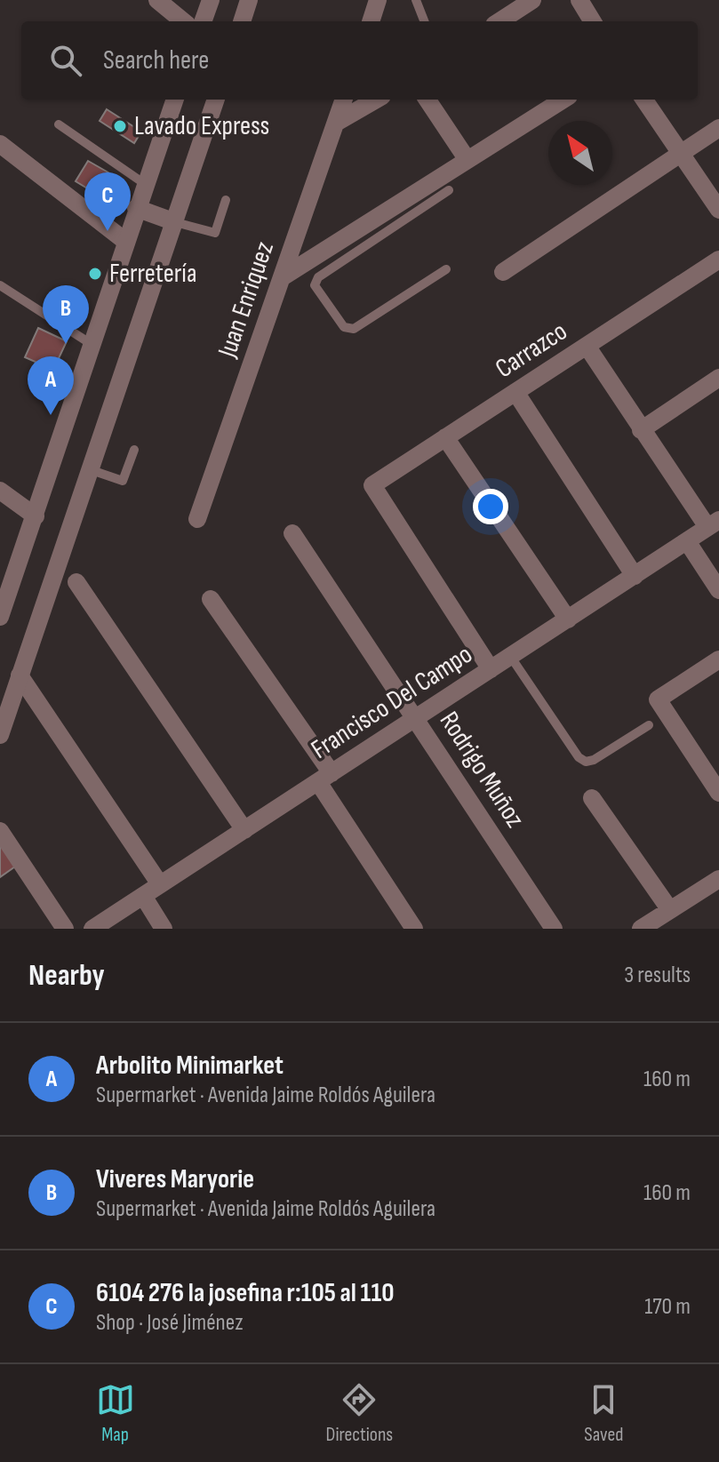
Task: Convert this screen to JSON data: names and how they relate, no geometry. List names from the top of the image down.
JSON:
{
  "streets": {
    "street": [
      "Juan Enriquez",
      "Carrazco",
      "Francisco Del Campo",
      "Rodrigo Muñoz"
    ]
  },
  "crossings": [
    ["Carrazco", "Francisco Del Campo"],
    ["Francisco Del Campo", "Rodrigo Muñoz"]
  ],
  "places": ["Lavado Express", "Ferretería"],
  "north": "top left",
  "page": {
    "search": "Search here",
    "pins": ["C", "B", "A"],
    "heading": ["Nearby", "3 results"],
    "list": [
      {
        "mark": "A",
        "name": "Arbolito Minimarket",
        "note": "Supermarket · Avenida Jaime Roldós Aguilera",
        "value": "160 m"
      },
      {
        "mark": "B",
        "name": "Viveres Maryorie",
        "note": "Supermarket · Avenida Jaime Roldós Aguilera",
        "value": "160 m"
      },
      {
        "mark": "C",
        "name": "6104 276 la josefina r:105 al 110",
        "note": "Shop · José Jiménez",
        "value": "170 m"
      }
    ],
    "nav": ["Map", "Directions", "Saved"]
  }
}
